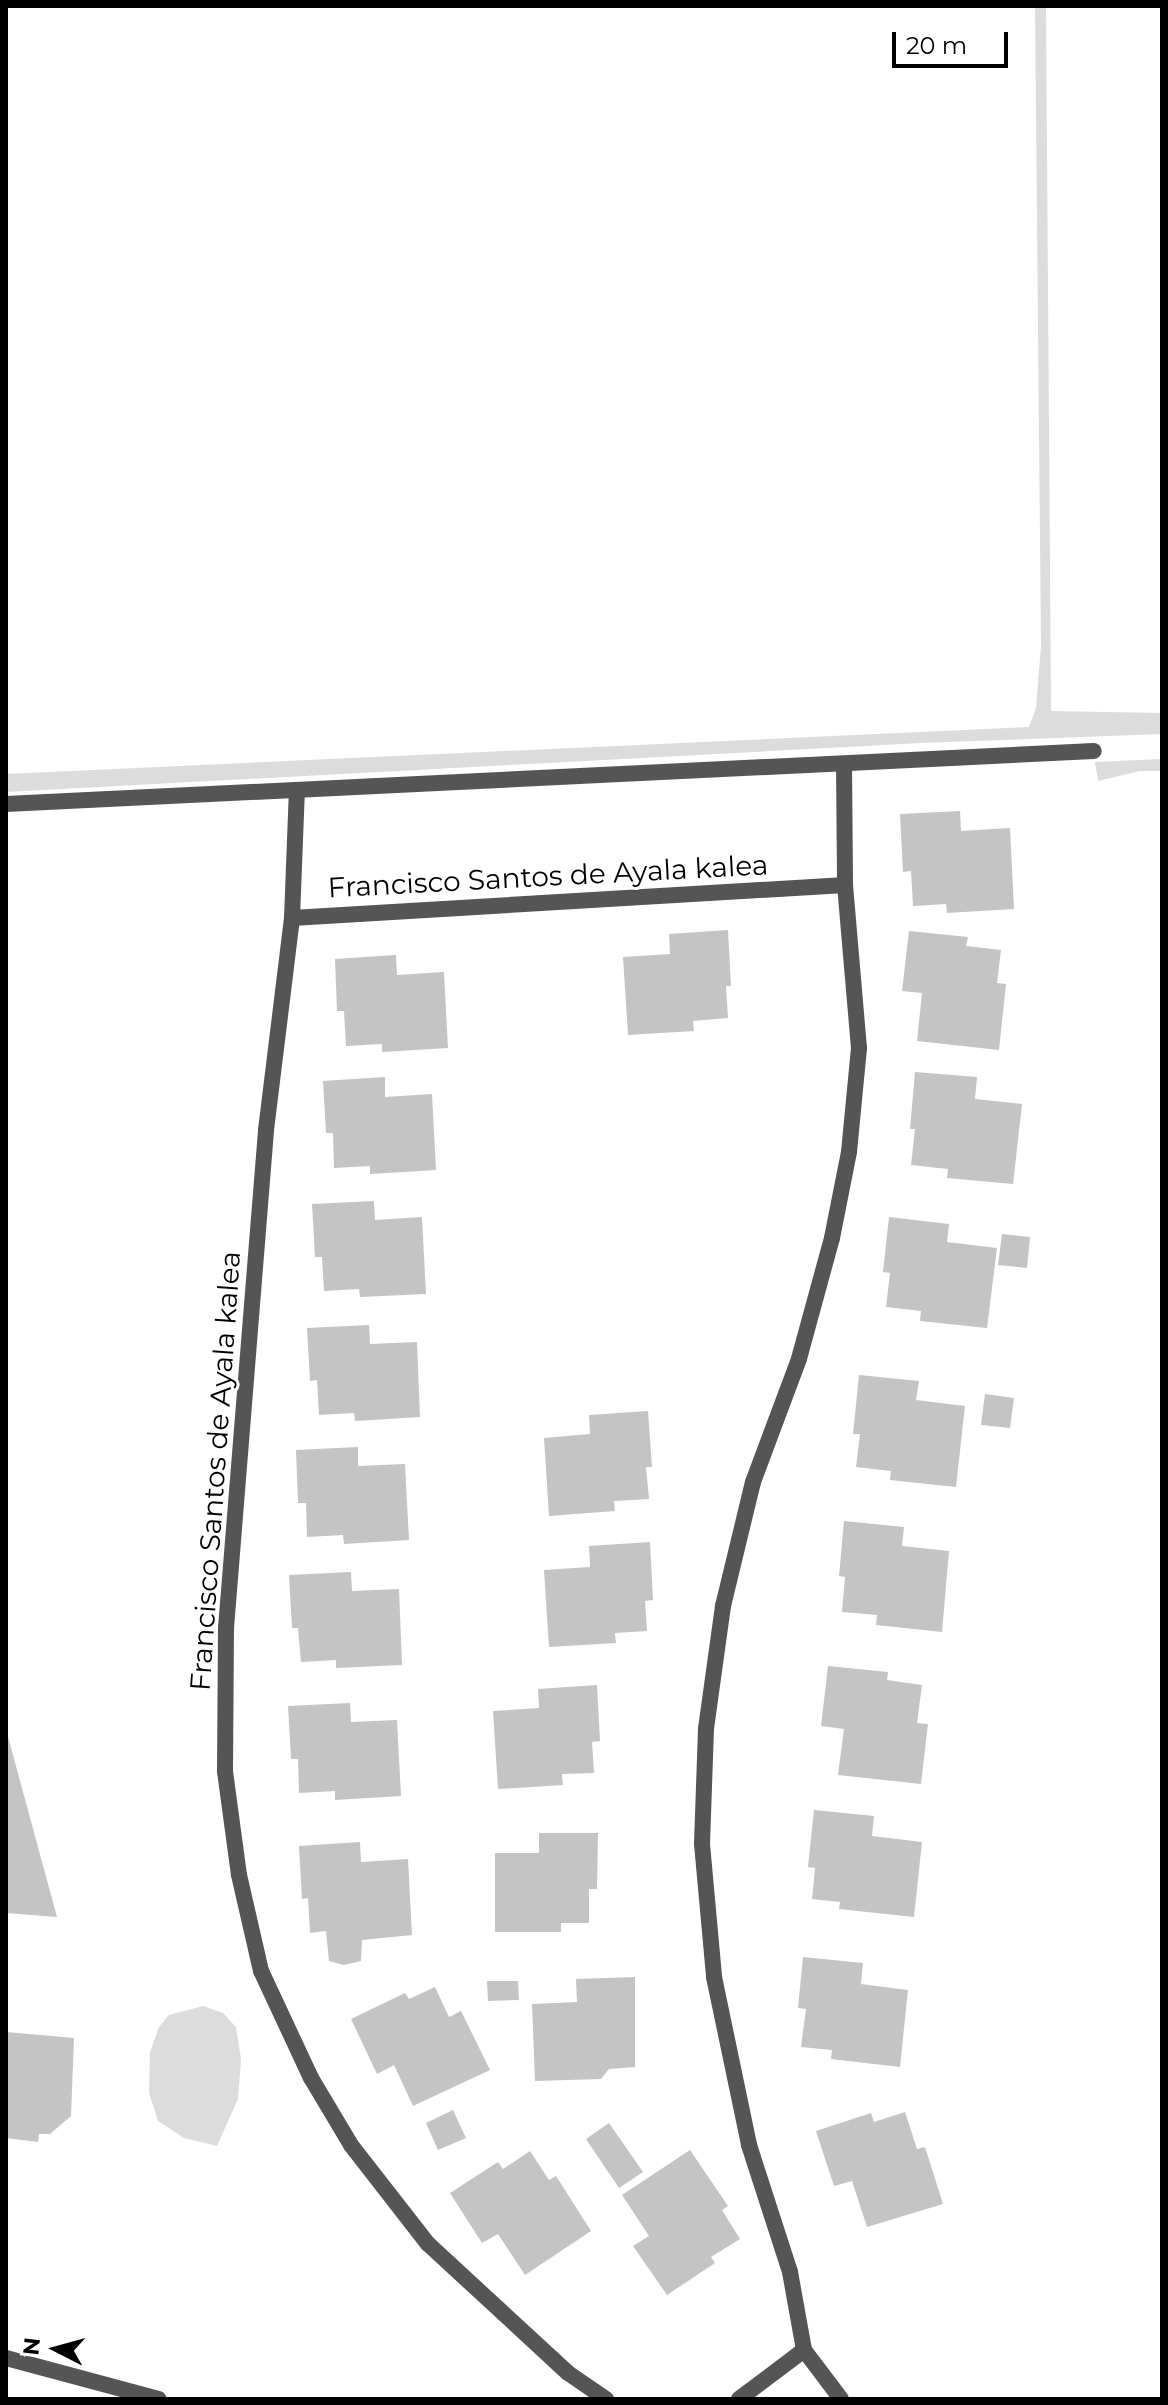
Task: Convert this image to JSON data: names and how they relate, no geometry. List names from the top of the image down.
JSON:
{
  "streets": {
    "street": ["Francisco Santos de Ayala kalea"]
  },
  "scale_bar": "20 m",
  "north": "left"
}
